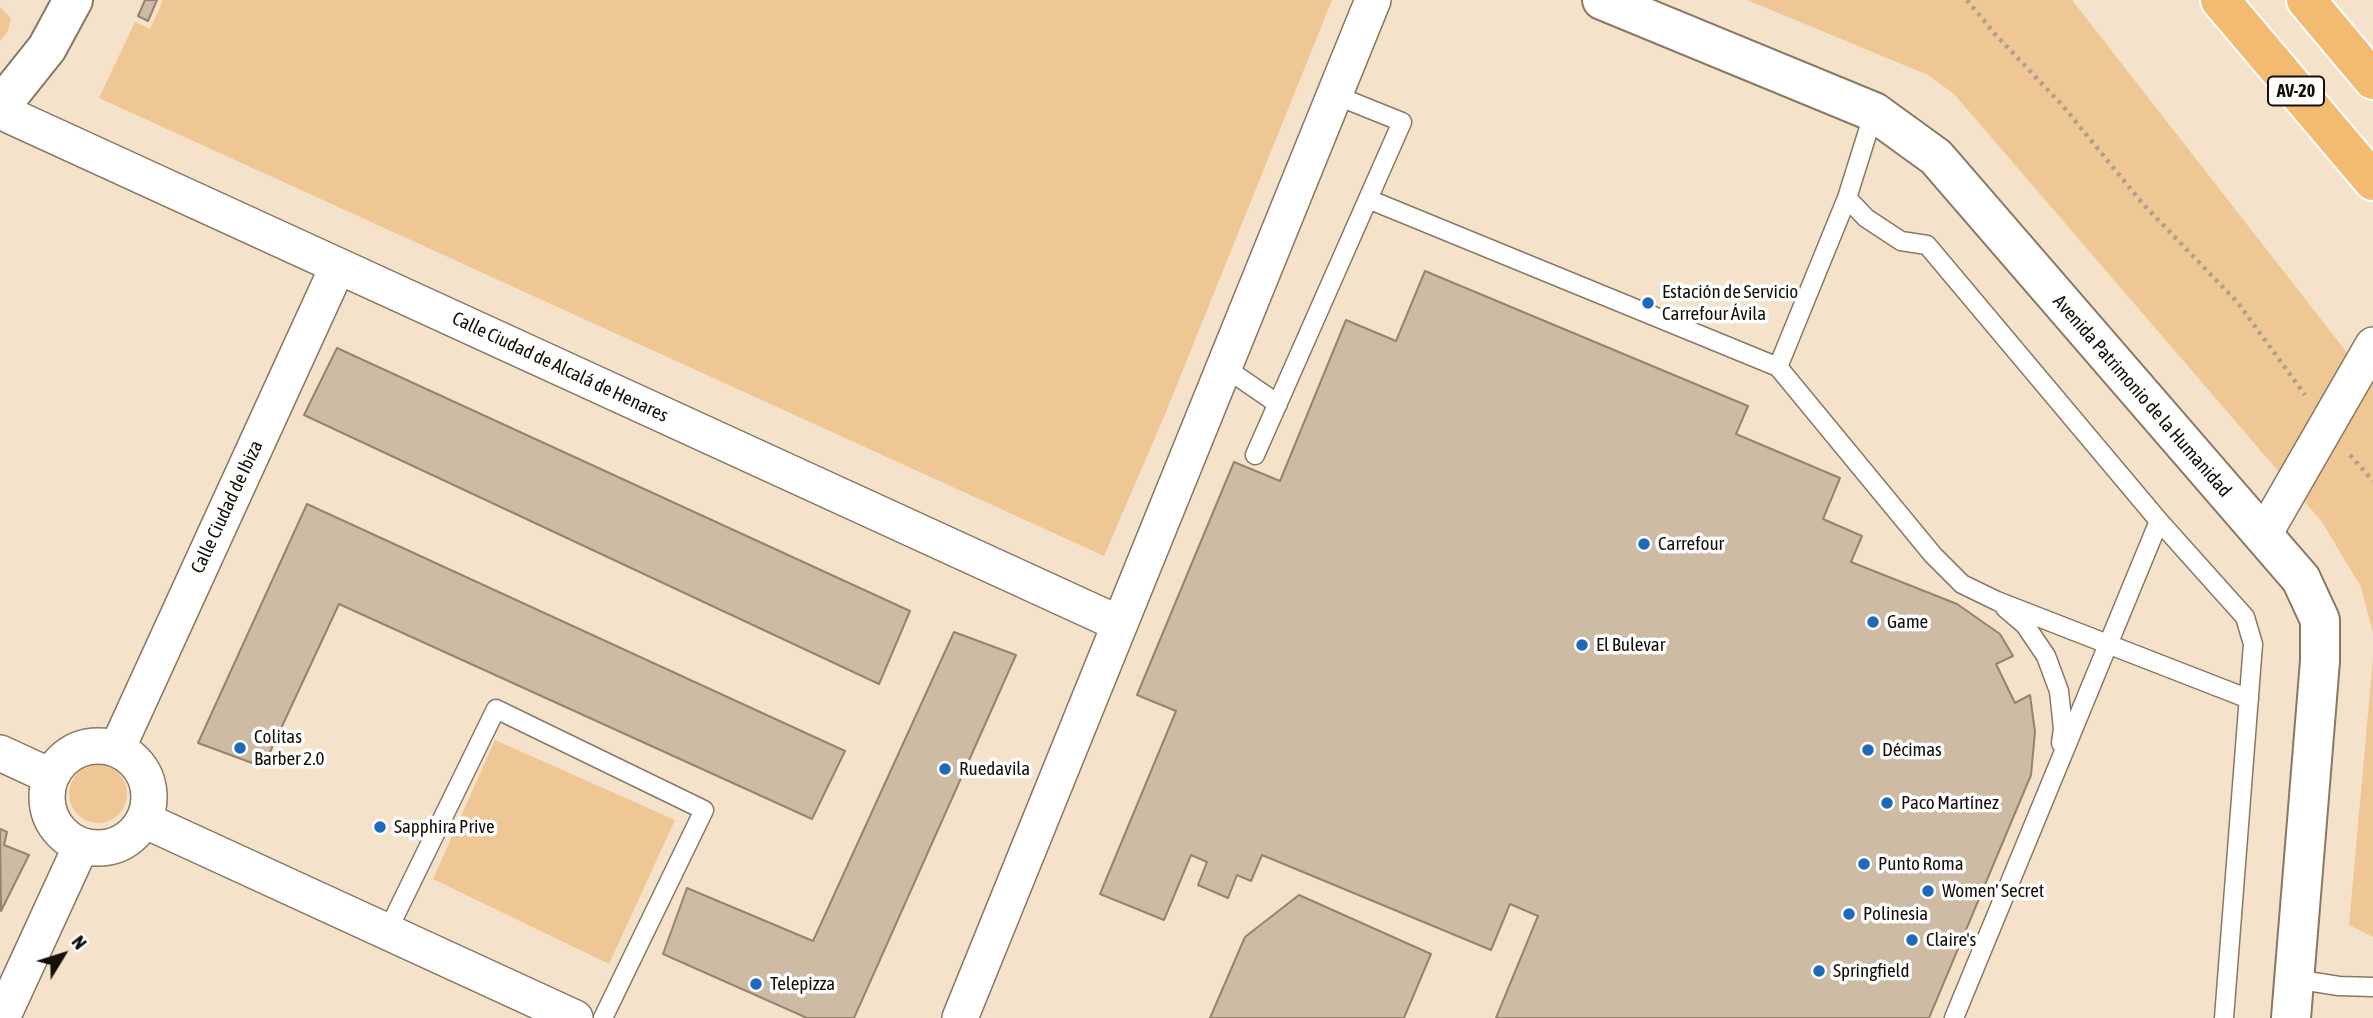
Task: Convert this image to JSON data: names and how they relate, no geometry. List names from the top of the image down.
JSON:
{
  "streets": {
    "highway": ["AV-20"],
    "street": ["Calle Ciudad de Alcalá de Henares", "Avenida Patrimonio de la Humanidad", "Calle Ciudad de Ibiza"]
  },
  "crossings": [
    ["Calle Ciudad de Alcalá de Henares", "Calle Ciudad de Ibiza"]
  ],
  "places": [
    "Estación de Servicio Carrefour Ávila",
    "Carrefour",
    "Game",
    "El Bulevar",
    "Colitas Barber 2.0",
    "Décimas",
    "Ruedavila",
    "Paco Martínez",
    "Sapphira Prive",
    "Punto Roma",
    "Women' Secret",
    "Polinesia",
    "Claire's",
    "Springfield",
    "Telepizza"
  ],
  "north": "top right"
}
